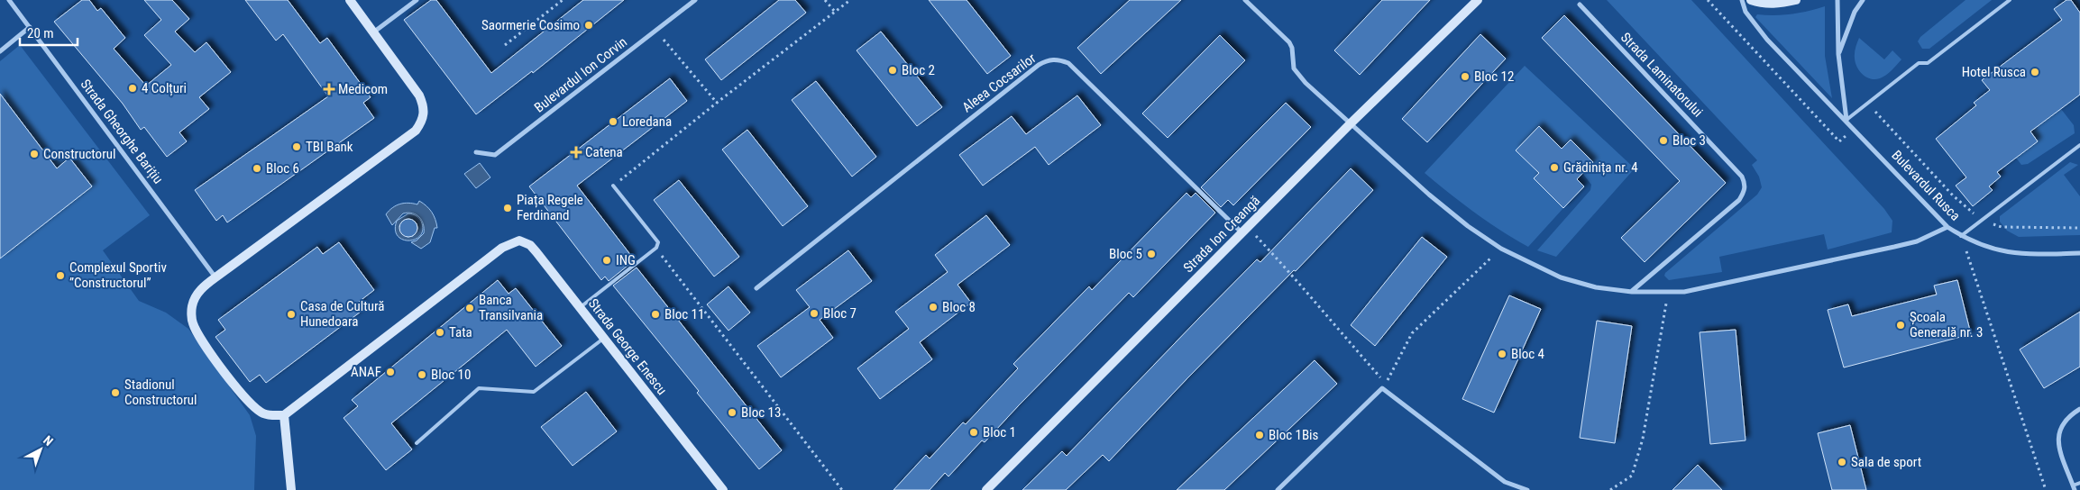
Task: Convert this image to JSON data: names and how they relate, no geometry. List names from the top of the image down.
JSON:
{
  "streets": {
    "street": [
      "Bulevardul Ion Corvin",
      "Strada Laminatorului",
      "Aleea Cocsarilor",
      "Strada Gheorghe Barițiu",
      "Bulevardul Rusca",
      "Strada Ion Creangă",
      "Strada George Enescu"
    ]
  },
  "crossings": [
    ["Aleea Cocsarilor", "Strada Ion Creangă"]
  ],
  "places": {
    "other": [
      "Saormerie Cosimo",
      "Bloc 2",
      "Hotel Rusca",
      "Bloc 12",
      "4 Colțuri",
      "Loredana",
      "Bloc 3",
      "TBI Bank",
      "Constructorul",
      "Grădinița nr. 4",
      "Bloc 6",
      "Piața Regele Ferdinand",
      "Bloc 5",
      "ING",
      "Complexul Sportiv ”Constructorul”",
      "Bloc 8",
      "Banca Transilvania",
      "Bloc 7",
      "Casa de Cultură Hunedoara",
      "Bloc 11",
      "Școala Generală nr. 3",
      "Tata",
      "Bloc 4",
      "ANAF",
      "Bloc 10",
      "Stadionul Constructorul",
      "Bloc 13",
      "Bloc 1",
      "Bloc 1Bis",
      "Sala de sport"
    ],
    "health": ["Medicom", "Catena"]
  },
  "scale_bar": "20 m",
  "north": "top right"
}
